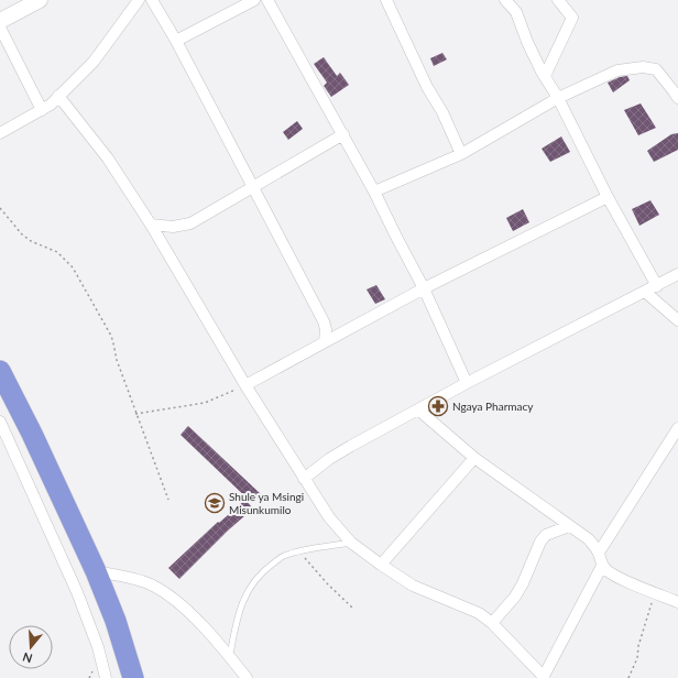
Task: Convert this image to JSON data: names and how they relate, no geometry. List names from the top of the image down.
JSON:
{
  "places": {
    "pharmacy": ["Ngaya Pharmacy"],
    "school or university": ["Shule ya Msingi Misunkumilo"]
  },
  "north": "bottom"
}
